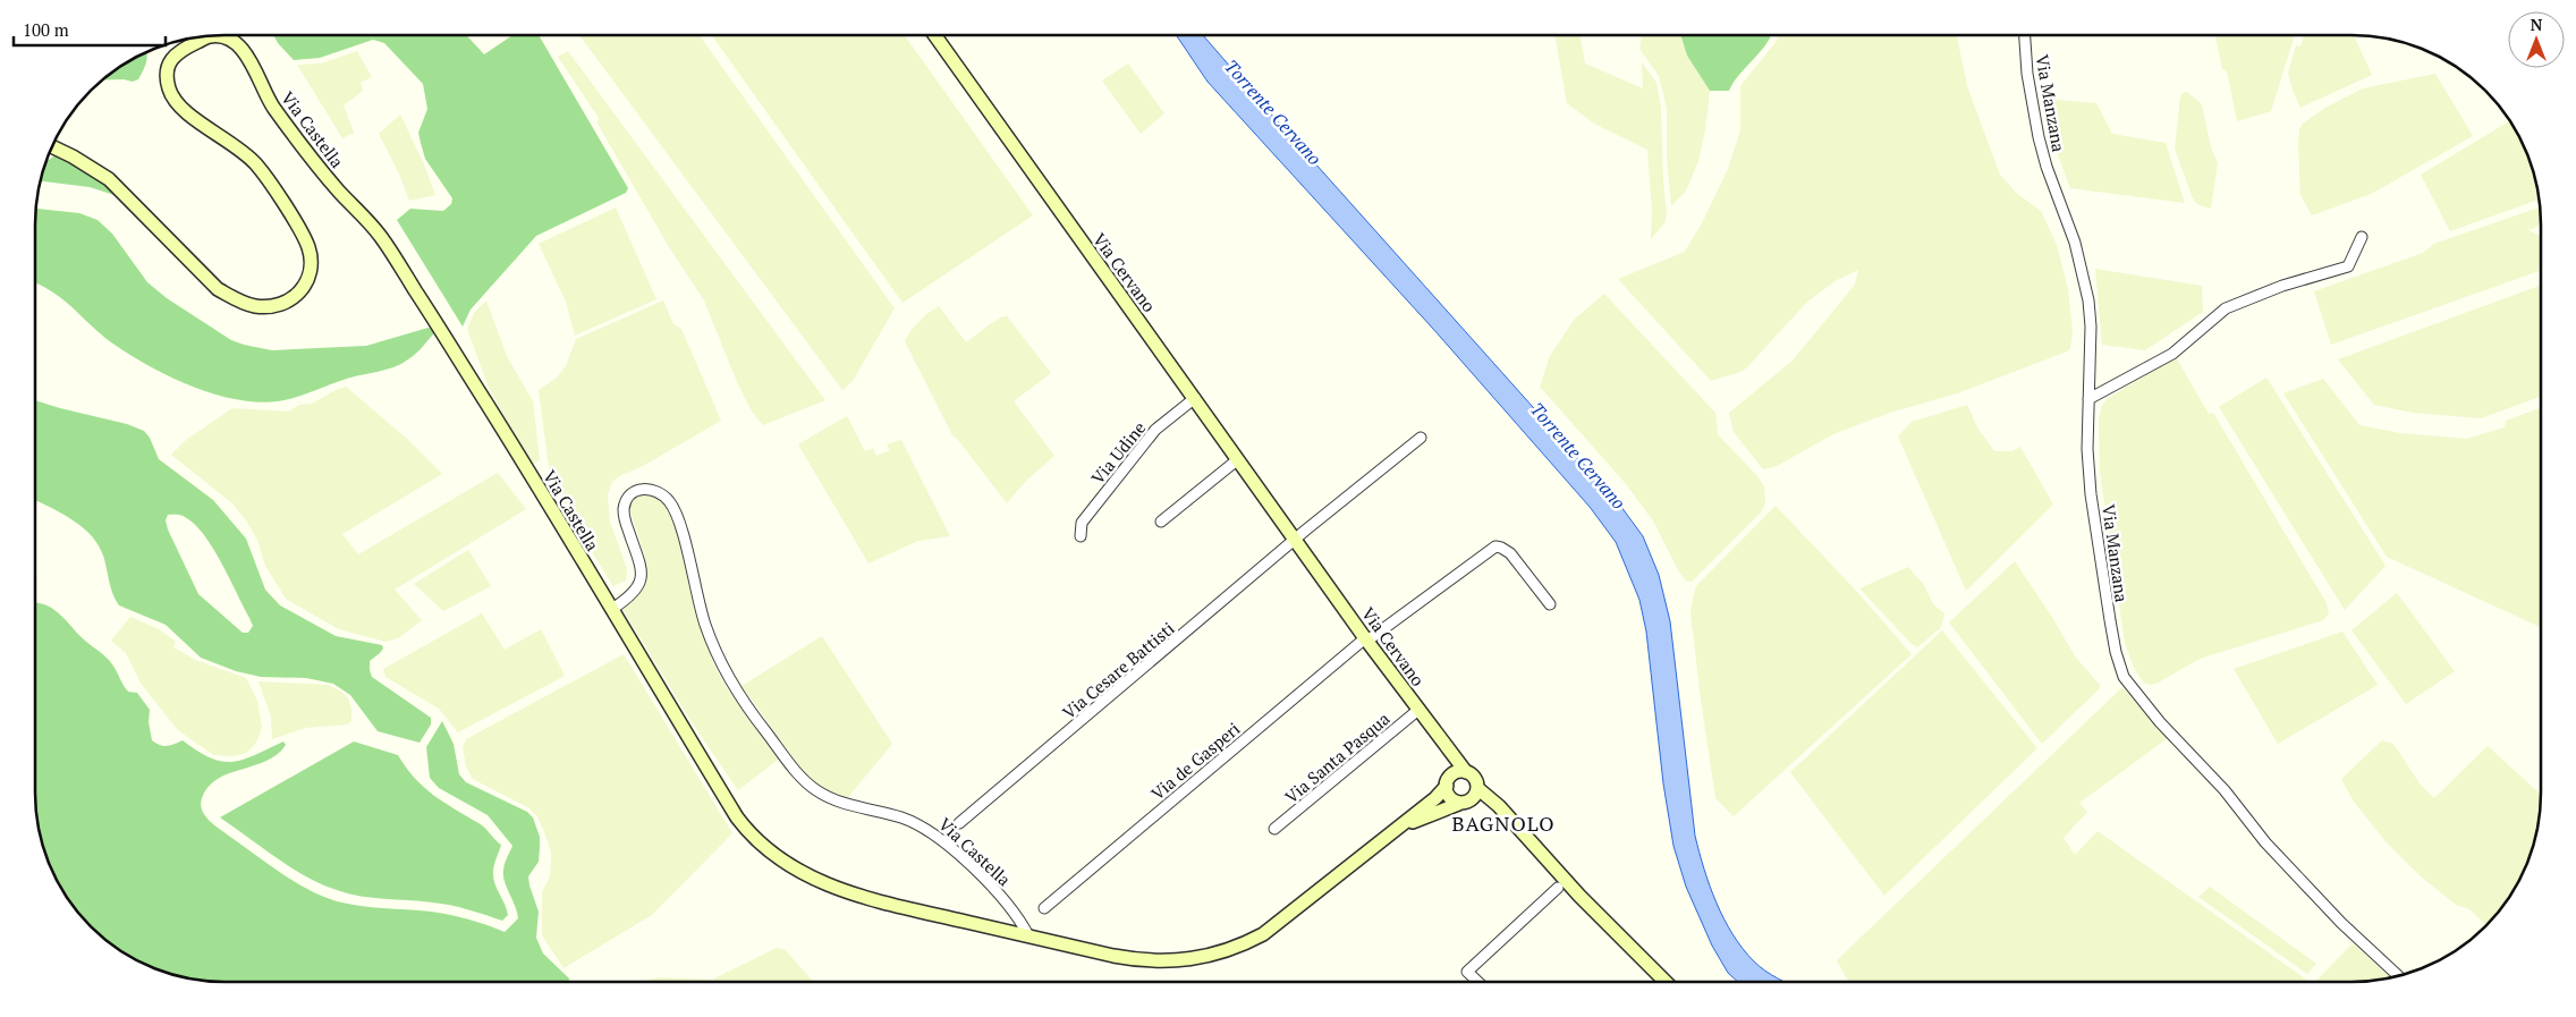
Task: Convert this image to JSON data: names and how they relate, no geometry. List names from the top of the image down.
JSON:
{
  "streets": {
    "main road": ["Via Castella", "Via Cervano"],
    "street": [
      "Via Manzana",
      "Via Udine",
      "Via Cesare Battisti",
      "Via Santa Pasqua",
      "Via de Gasperi"
    ]
  },
  "crossings": [
    ["Via Cervano", "Via Udine"],
    ["Via Cervano", "Via Cesare Battisti"],
    ["Via Cervano", "Via Santa Pasqua"],
    ["Via Cervano", "Via de Gasperi"]
  ],
  "districts": ["BAGNOLO"],
  "water": ["Torrente Cervano"],
  "scale_bar": "100 m",
  "north": "top"
}
